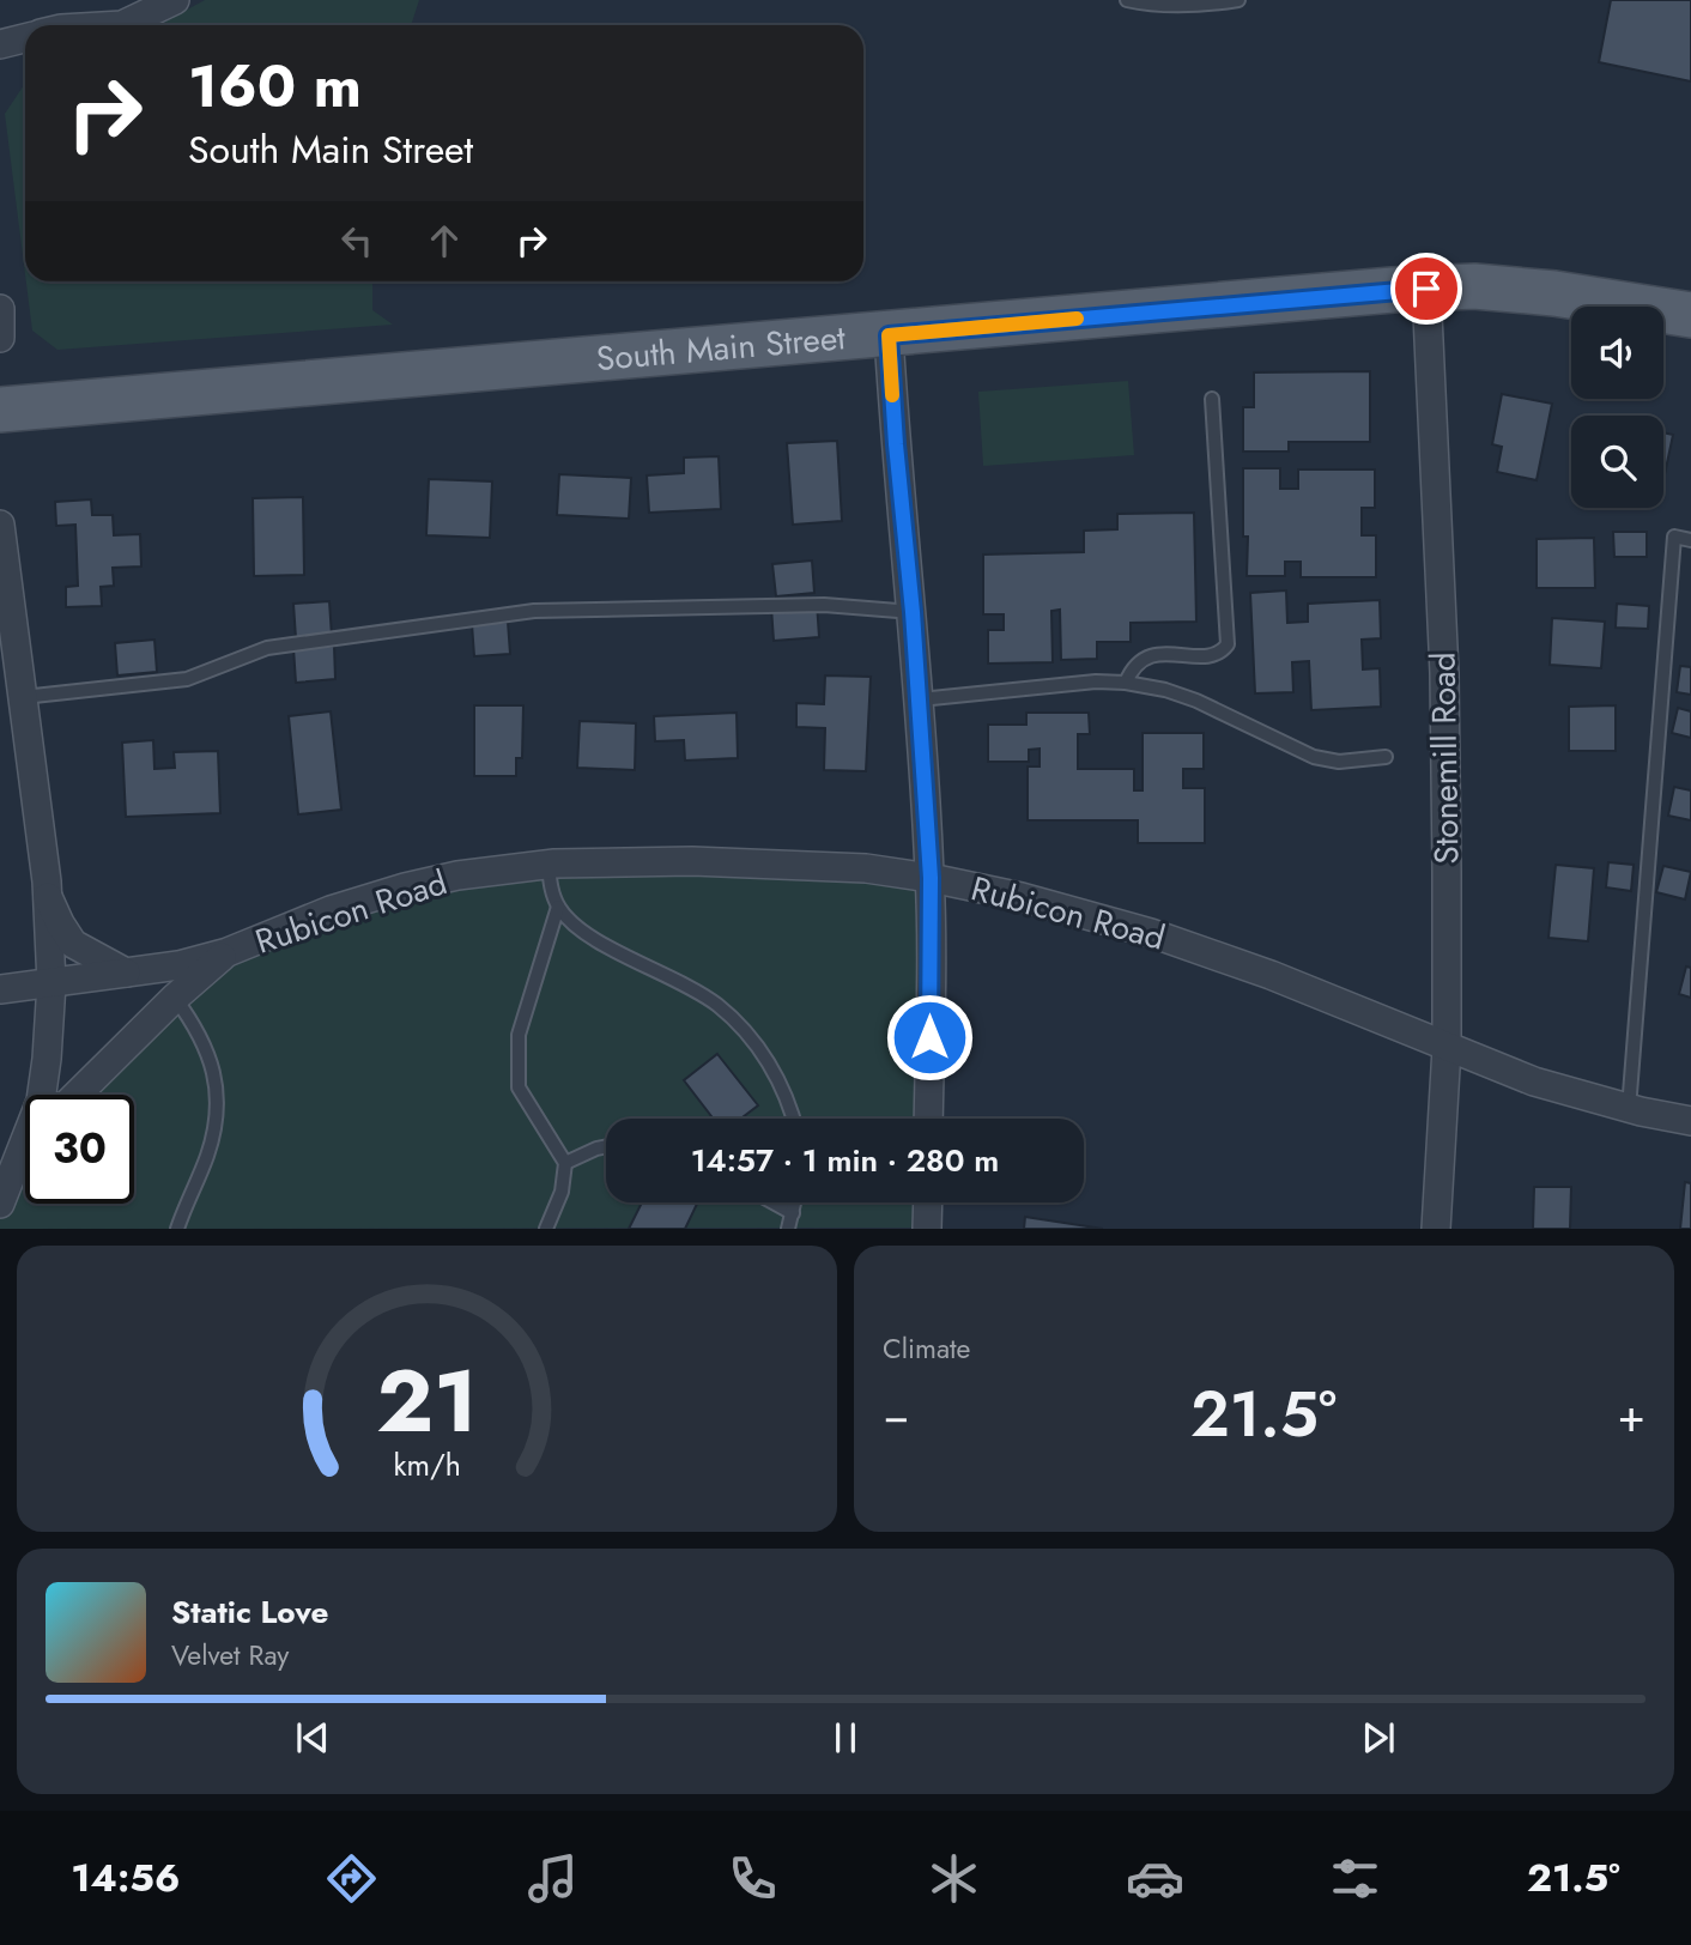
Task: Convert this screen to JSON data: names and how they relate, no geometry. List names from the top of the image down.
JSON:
{
  "streets": {
    "main road": ["South Main Street"],
    "street": ["Stonemill Road", "Rubicon Road"]
  },
  "crossings": [
    ["South Main Street", "Stonemill Road"],
    ["Stonemill Road", "Rubicon Road"]
  ],
  "page": {
    "turn": ["160 m", "South Main Street"],
    "limit": "30",
    "trip": "14:57 · 1 min · 280 m",
    "tile": "Climate",
    "heat": ["−", "21.5°", "+"],
    "song": ["Static Love", "Velvet Ray"],
    "tabs": ["14:56", "21.5°"],
    "gauge": ["21", "km/h"]
  }
}
